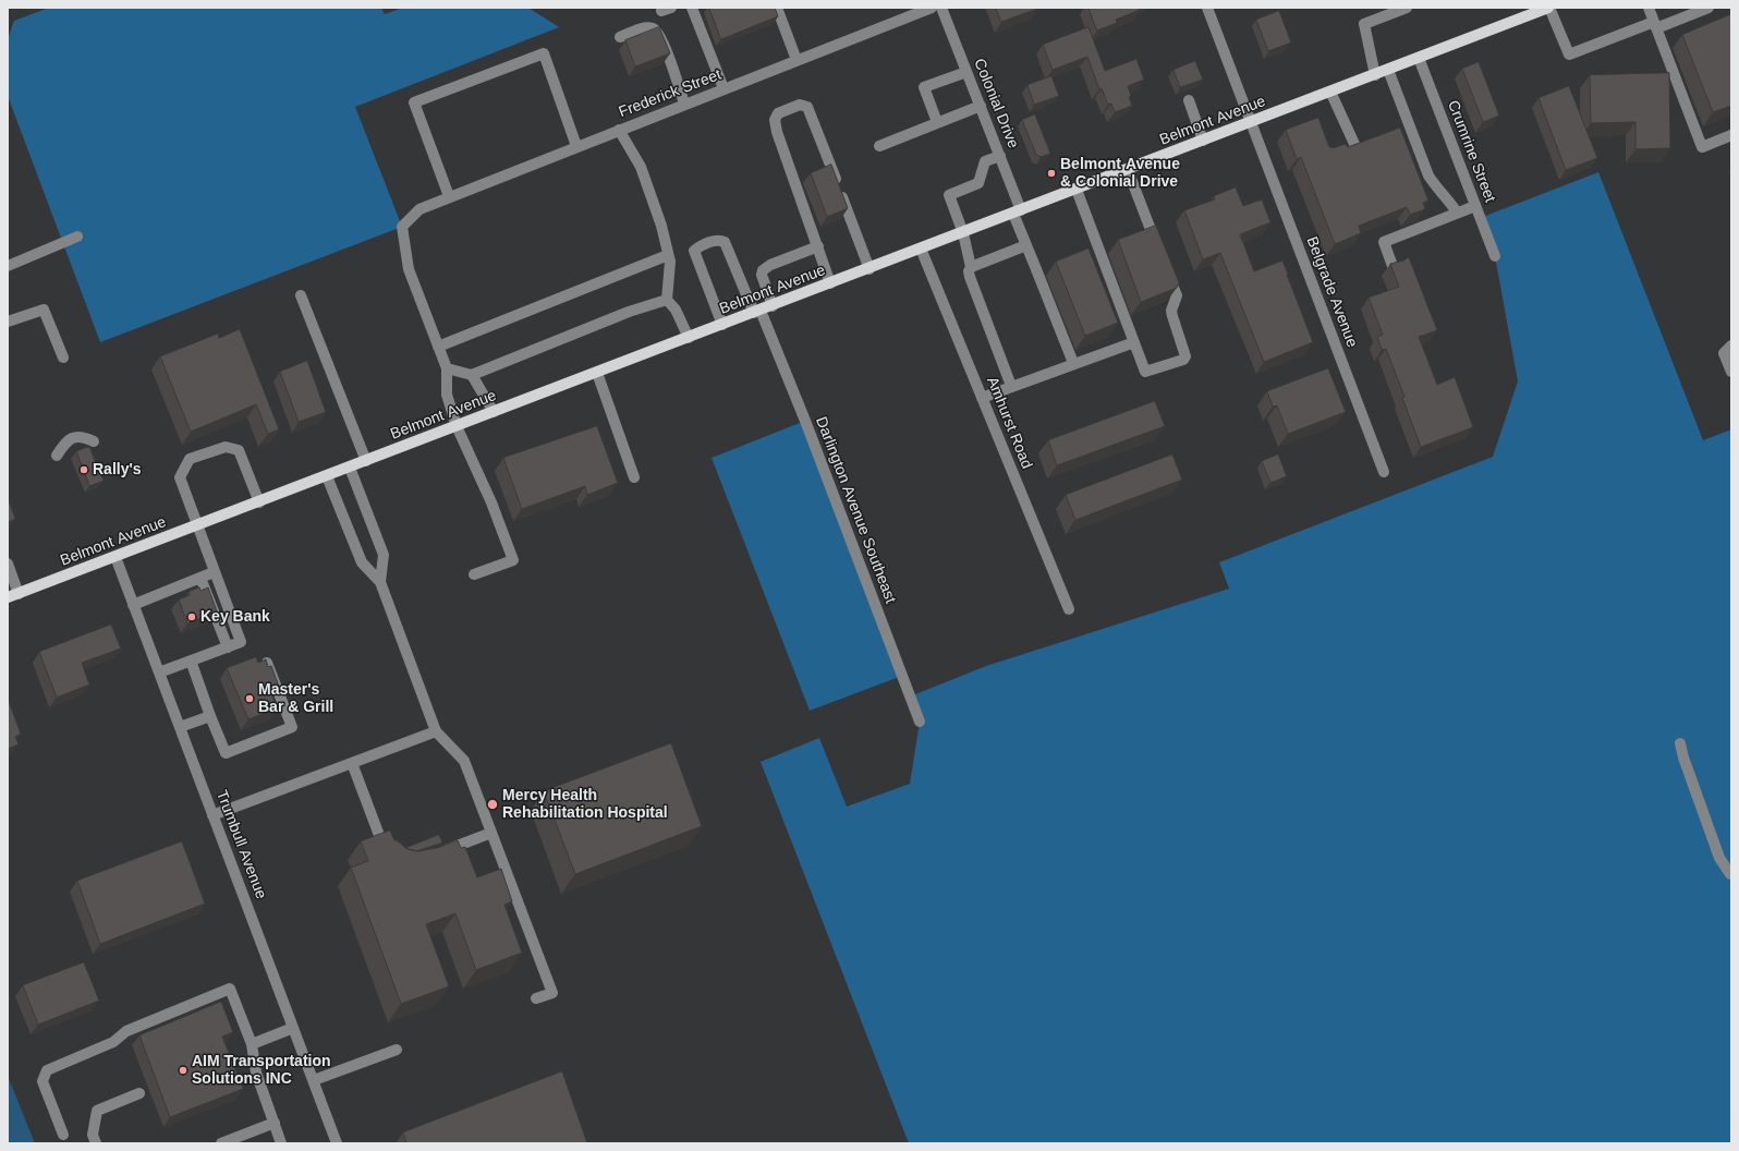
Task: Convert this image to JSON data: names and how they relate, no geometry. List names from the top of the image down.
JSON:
{
  "streets": {
    "main road": ["Belmont Avenue"],
    "street": [
      "Frederick Street",
      "Colonial Drive",
      "Crumrine Street",
      "Belgrade Avenue",
      "Amhurst Road",
      "Darlington Avenue Southeast",
      "Trumbull Avenue"
    ]
  },
  "crossings": [
    ["Colonial Drive", "Belmont Avenue"],
    ["Belmont Avenue", "Crumrine Street"],
    ["Belmont Avenue", "Belgrade Avenue"],
    ["Belmont Avenue", "Amhurst Road"],
    ["Belmont Avenue", "Darlington Avenue Southeast"],
    ["Belmont Avenue", "Trumbull Avenue"]
  ],
  "places": [
    "Belmont Avenue & Colonial Drive",
    "Rally's",
    "Key Bank",
    "Master's Bar & Grill",
    "Mercy Health Rehabilitation Hospital",
    "AIM Transportation Solutions INC"
  ]
}
